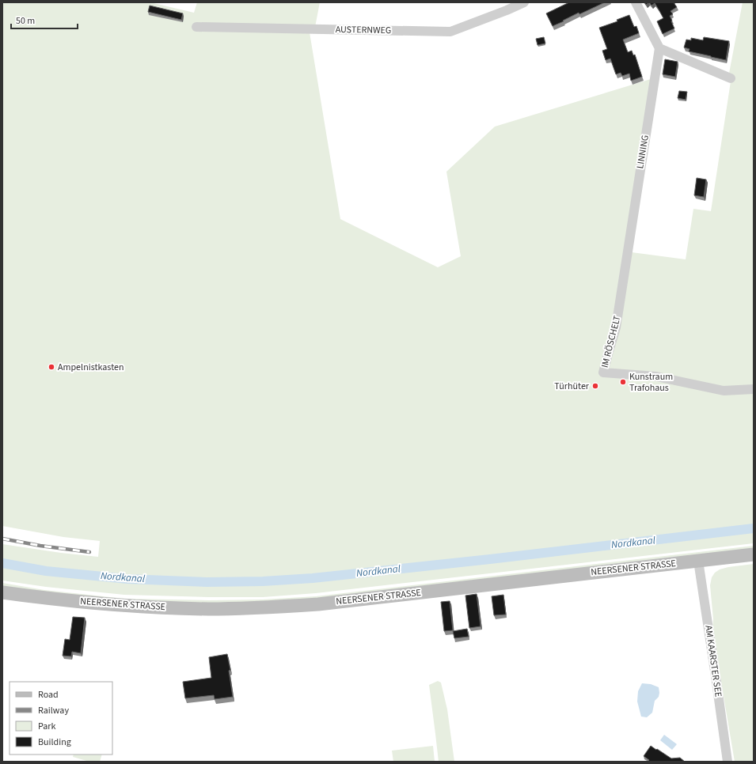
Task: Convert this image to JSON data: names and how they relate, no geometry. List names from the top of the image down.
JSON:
{
  "streets": {
    "main road": ["NEERSENER STRASSE"],
    "street": [
      "AUSTERNWEG",
      "LINNING",
      "IM RÖSCHELT",
      "AM KAARSTER SEE"
    ]
  },
  "crossings": [
    ["LINNING", "IM RÖSCHELT"],
    ["NEERSENER STRASSE", "AM KAARSTER SEE"]
  ],
  "water": ["Nordkanal"],
  "places": ["Ampelnistkasten", "Kunstraum Trafohaus", "Türhüter"],
  "legend": [
    "Road",
    "Railway",
    "Park",
    "Building"
  ],
  "scale_bar": "50 m"
}
